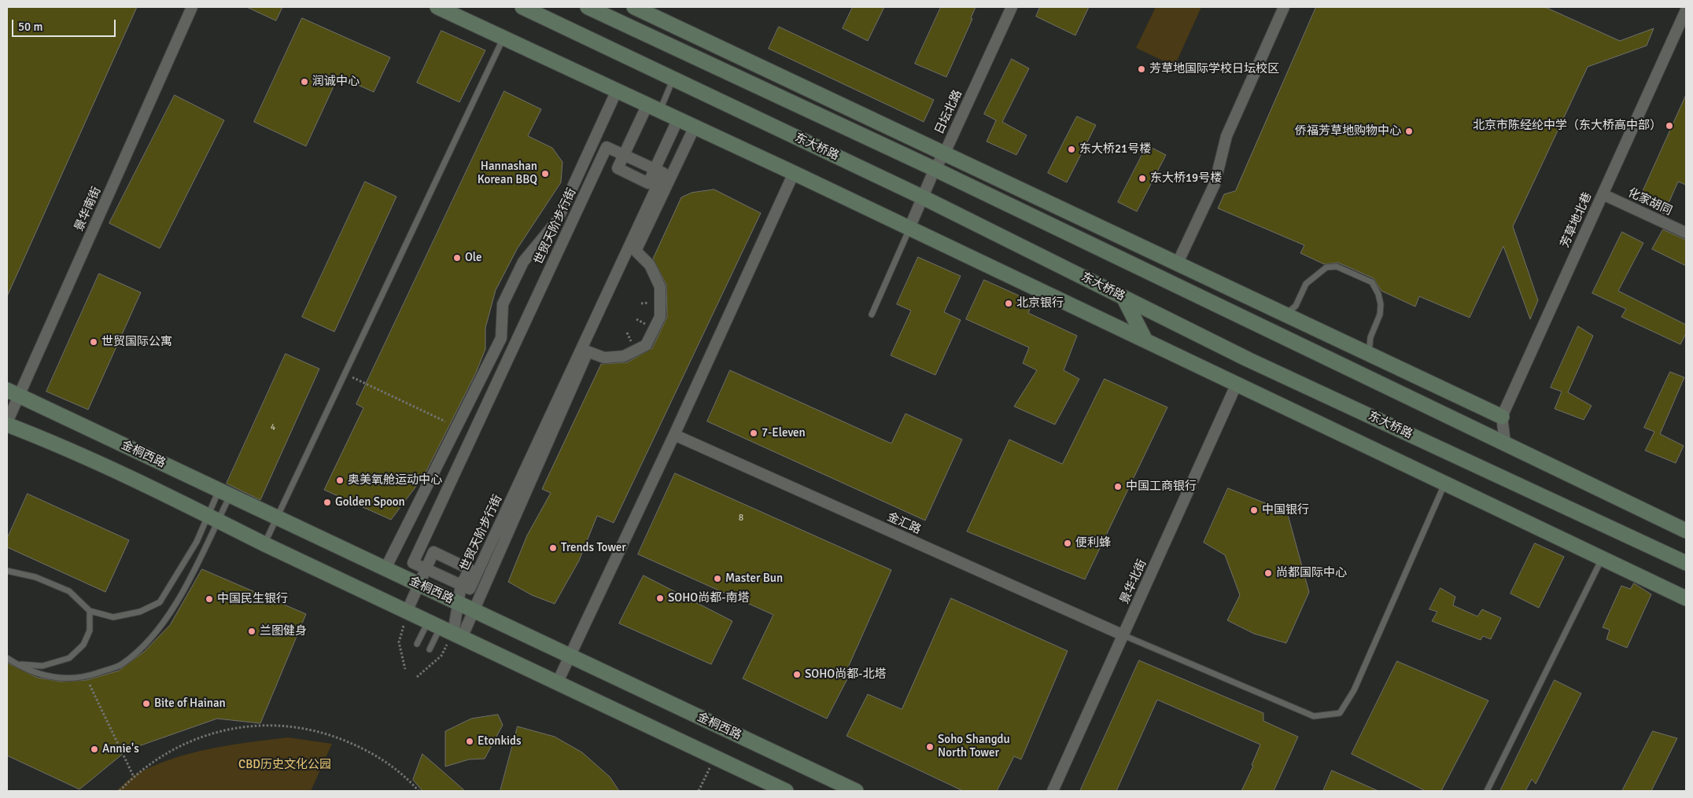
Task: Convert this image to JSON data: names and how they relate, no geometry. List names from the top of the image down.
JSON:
{
  "streets": {
    "main road": ["东大桥路", "金桐西路"],
    "street": [
      "日坛北路",
      "化家胡同",
      "景华南街",
      "芳草地北巷",
      "世贸天阶步行街",
      "金汇路",
      "景华北街"
    ]
  },
  "crossings": [
    ["日坛北路", "东大桥路"],
    ["化家胡同", "芳草地北巷"],
    ["景华南街", "金桐西路"],
    ["金汇路", "景华北街"]
  ],
  "parks": ["CBD历史文化公园"],
  "places": [
    "芳草地国际学校日坛校区",
    "润诚中心",
    "北京市陈经纶中学（东大桥高中部）",
    "侨福芳草地购物中心",
    "东大桥21号楼",
    "Hannashan Korean BBQ",
    "东大桥19号楼",
    "Ole",
    "北京银行",
    "世贸国际公寓",
    "7-Eleven",
    "奥美氧舱运动中心",
    "中国工商银行",
    "Golden Spoon",
    "中国银行",
    "便利蜂",
    "Trends Tower",
    "尚都国际中心",
    "Master Bun",
    "SOHO尚都-南塔",
    "中国民生银行",
    "兰图健身",
    "SOHO尚都-北塔",
    "Bite of Hainan",
    "Etonkids",
    "Soho Shangdu North Tower",
    "Annie's"
  ],
  "house_numbers": ["4", "8"],
  "scale_bar": "50 m"
}
